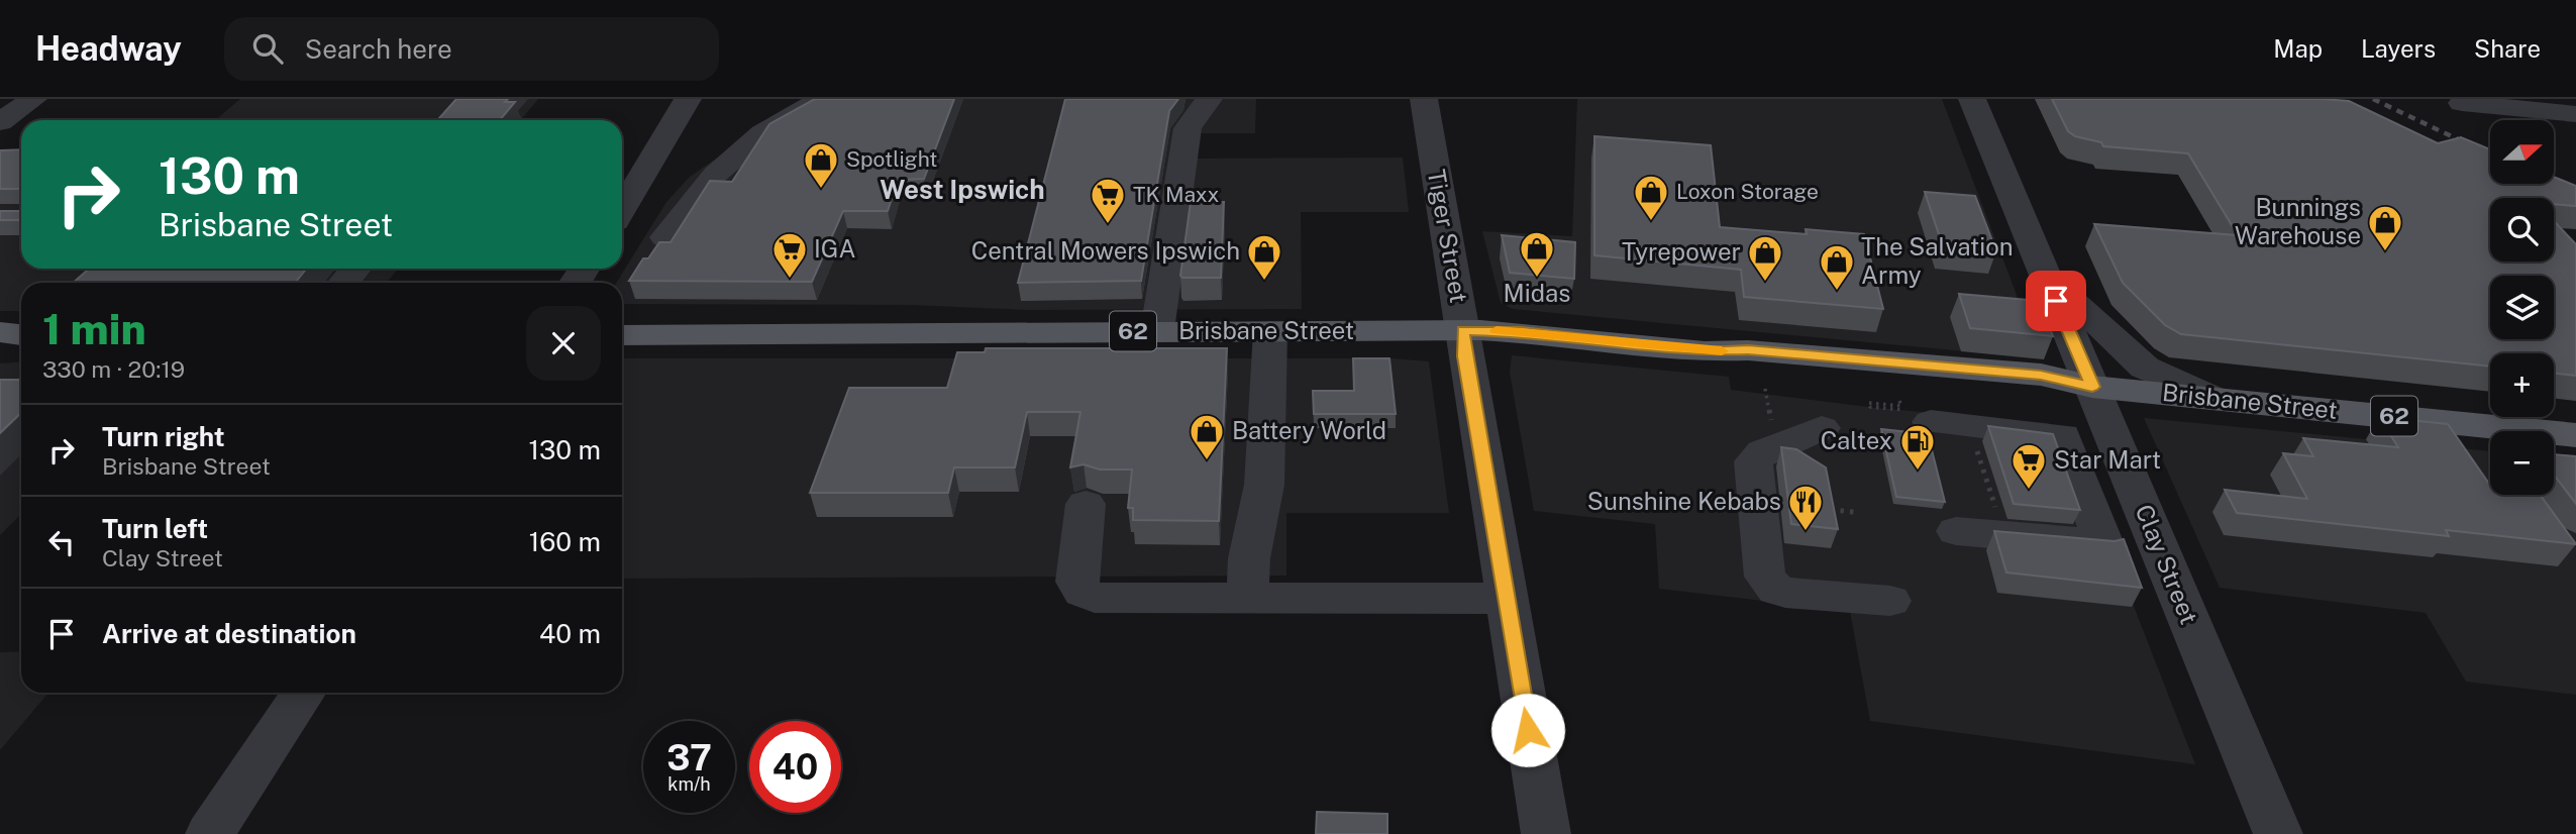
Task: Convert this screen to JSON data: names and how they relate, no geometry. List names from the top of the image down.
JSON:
{
  "streets": {
    "main road": ["62", "Brisbane Street"],
    "street": ["Tiger Street", "Clay Street"]
  },
  "crossings": [
    ["Tiger Street", "Brisbane Street"],
    ["Brisbane Street", "Clay Street"]
  ],
  "districts": ["West Ipswich"],
  "places": {
    "shop": [
      "Spotlight",
      "Loxon Storage",
      "Bunnings Warehouse",
      "Midas",
      "Central Mowers Ipswich",
      "Tyrepower",
      "The Salvation Army",
      "Battery World"
    ],
    "supermarket": ["TK Maxx", "IGA", "Star Mart"],
    "fuel station": ["Caltex"],
    "restaurant": ["Sunshine Kebabs"]
  },
  "north": "right",
  "page": {
    "header": "Headway",
    "search": "Search here",
    "nav": ["Map", "Layers", "Share"],
    "map_buttons": ["+", "−"],
    "turn": ["130 m", "Brisbane Street"],
    "heading": ["1 min", "330 m · 20:19"],
    "list": [
      {
        "name": "Turn right",
        "note": "Brisbane Street",
        "value": "130 m"
      },
      {
        "name": "Turn left",
        "note": "Clay Street",
        "value": "160 m"
      },
      {
        "name": "Arrive at destination",
        "value": "40 m"
      }
    ],
    "speed": "37 km/h",
    "limit": "40"
  }
}
